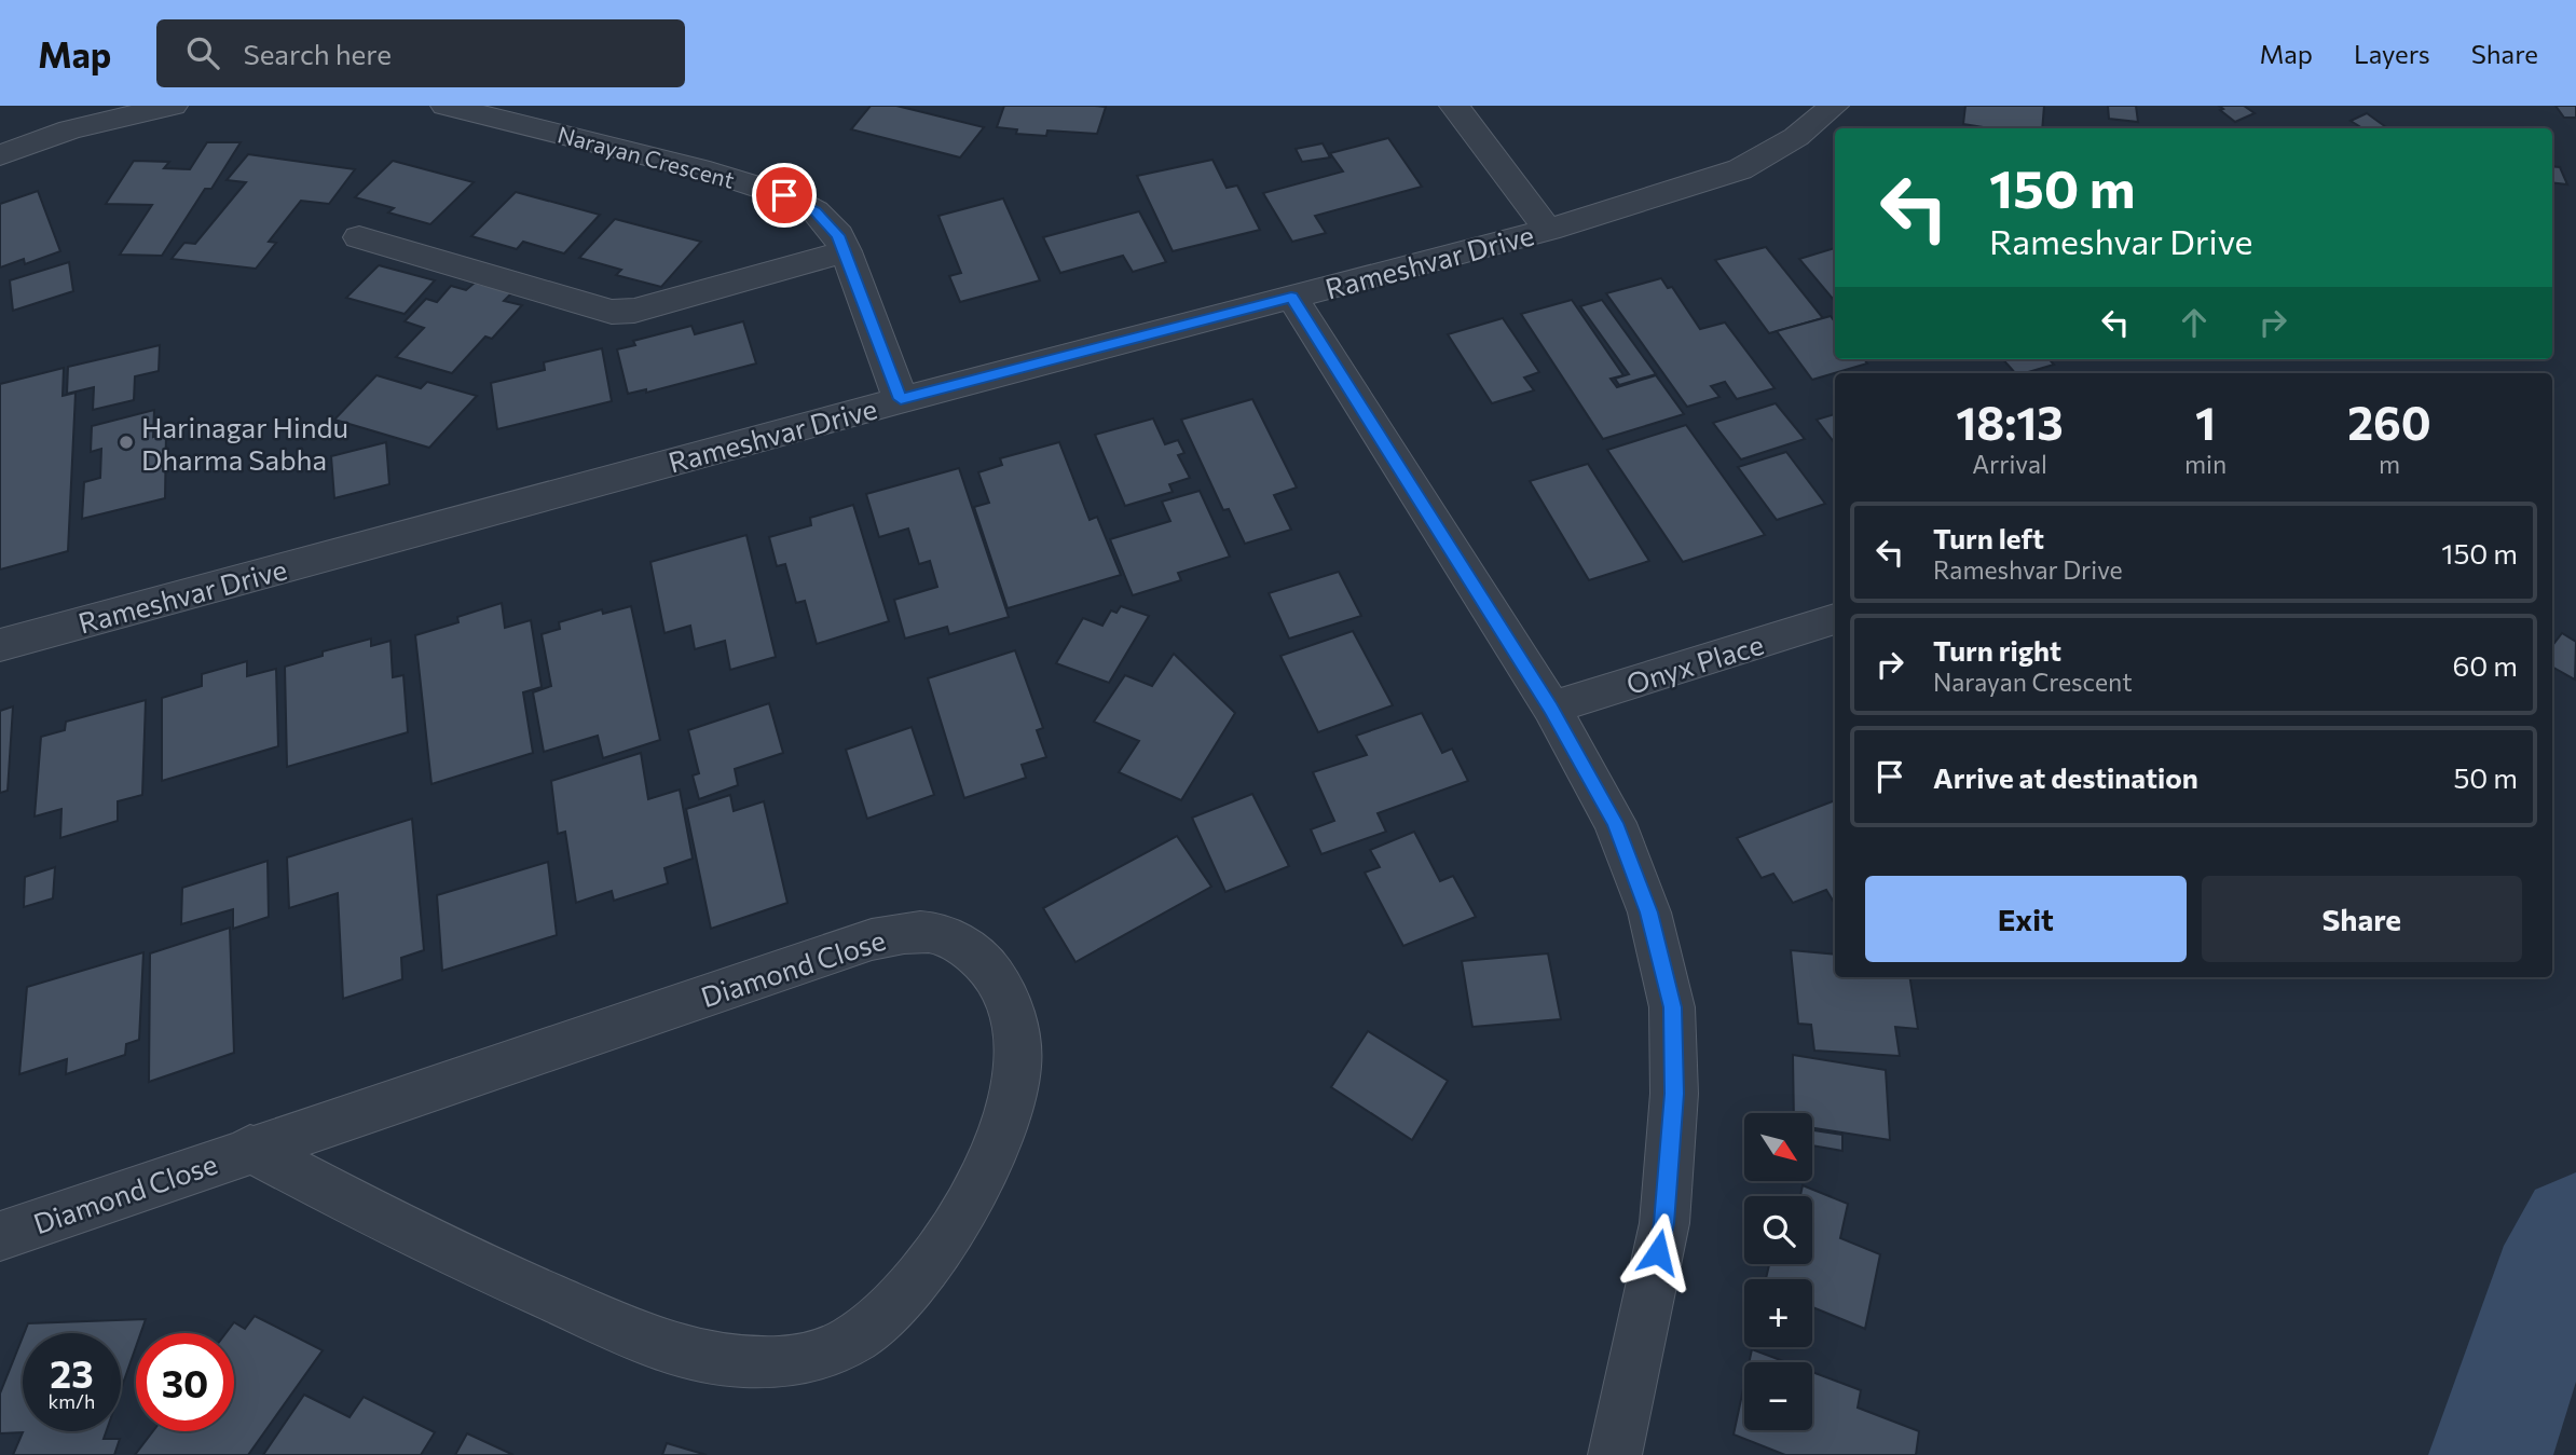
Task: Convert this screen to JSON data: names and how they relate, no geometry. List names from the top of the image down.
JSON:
{
  "streets": {
    "street": [
      "Narayan Crescent",
      "Rameshvar Drive",
      "Onyx Place",
      "Diamond Close"
    ]
  },
  "crossings": [
    ["Narayan Crescent", "Rameshvar Drive"]
  ],
  "places": ["Harinagar Hindu Dharma Sabha"],
  "north": "bottom right",
  "page": {
    "header": "Map",
    "search": "Search here",
    "nav": ["Map", "Layers", "Share"],
    "turn": ["150 m", "Rameshvar Drive"],
    "eta": [
      "18:13",
      "Arrival",
      "1",
      "min",
      "260",
      "m"
    ],
    "list": [
      {
        "name": "Turn left",
        "note": "Rameshvar Drive",
        "value": "150 m"
      },
      {
        "name": "Turn right",
        "note": "Narayan Crescent",
        "value": "60 m"
      },
      {
        "name": "Arrive at destination",
        "value": "50 m"
      }
    ],
    "buttons": ["Exit", "Share"],
    "map_buttons": ["+", "−"],
    "speed": "23 km/h",
    "limit": "30"
  }
}
